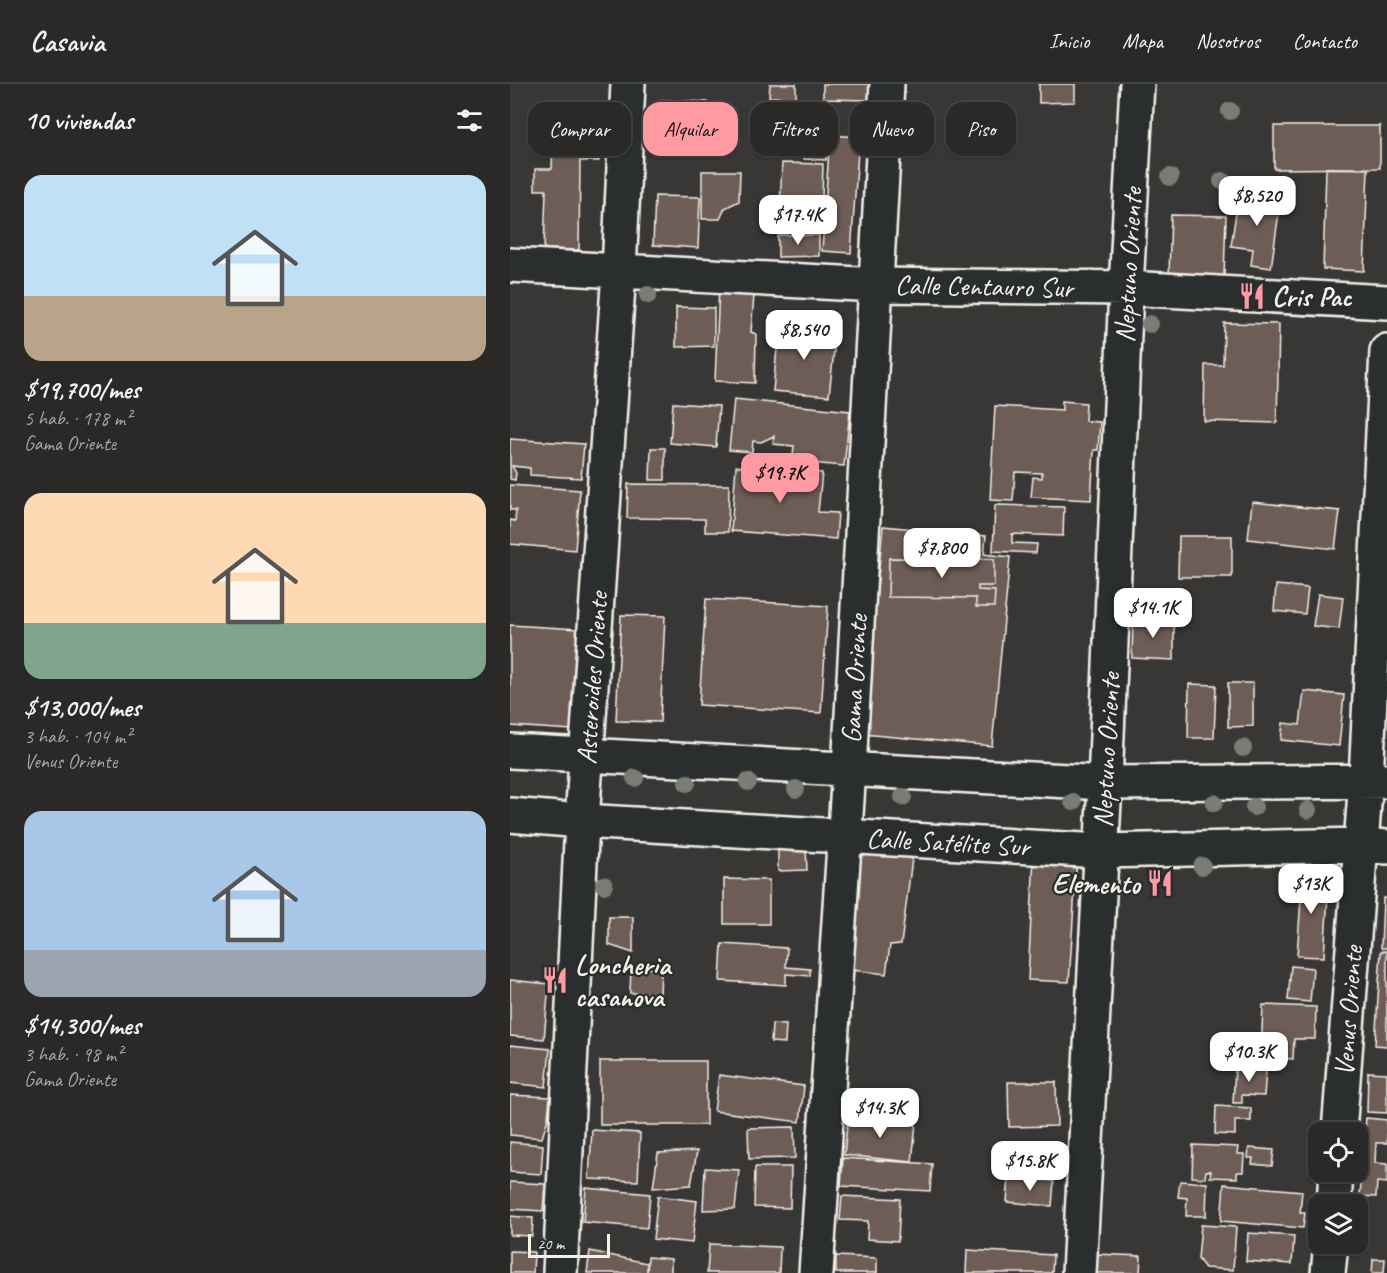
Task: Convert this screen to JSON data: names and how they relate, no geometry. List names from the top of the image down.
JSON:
{
  "streets": {
    "street": [
      "Neptuno Oriente",
      "Calle Centauro Sur",
      "Asteroides Oriente",
      "Gama Oriente",
      "Calle Satélite Sur",
      "Venus Oriente"
    ]
  },
  "crossings": [
    ["Neptuno Oriente", "Calle Centauro Sur"],
    ["Neptuno Oriente", "Calle Satélite Sur"],
    ["Calle Centauro Sur", "Asteroides Oriente"],
    ["Calle Centauro Sur", "Gama Oriente"],
    ["Asteroides Oriente", "Calle Satélite Sur"],
    ["Gama Oriente", "Calle Satélite Sur"],
    ["Calle Satélite Sur", "Venus Oriente"]
  ],
  "places": {
    "restaurant": ["Cris Pac", "Elemento", "Loncheria casanova"]
  },
  "scale_bar": "20 m",
  "page": {
    "header": "Casavia",
    "nav": [
      "Inicio",
      "Mapa",
      "Nosotros",
      "Contacto"
    ],
    "heading": "10 viviendas",
    "chip": [
      "Comprar",
      "Alquilar",
      "Filtros",
      "Nuevo",
      "Piso"
    ],
    "list": [
      {
        "name": "$19,700/mes",
        "note": "5 hab. · 178 m² · Gama Oriente"
      },
      {
        "name": "$13,000/mes",
        "note": "3 hab. · 104 m² · Venus Oriente"
      },
      {
        "name": "$14,300/mes",
        "note": "3 hab. · 98 m² · Gama Oriente"
      }
    ],
    "price": [
      "$8,520",
      "$17.4K",
      "$8,540",
      "$19.7K",
      "$7,800",
      "$14.1K",
      "$13K",
      "$10.3K",
      "$14.3K",
      "$15.8K"
    ],
    "scale": "20 m"
  }
}
